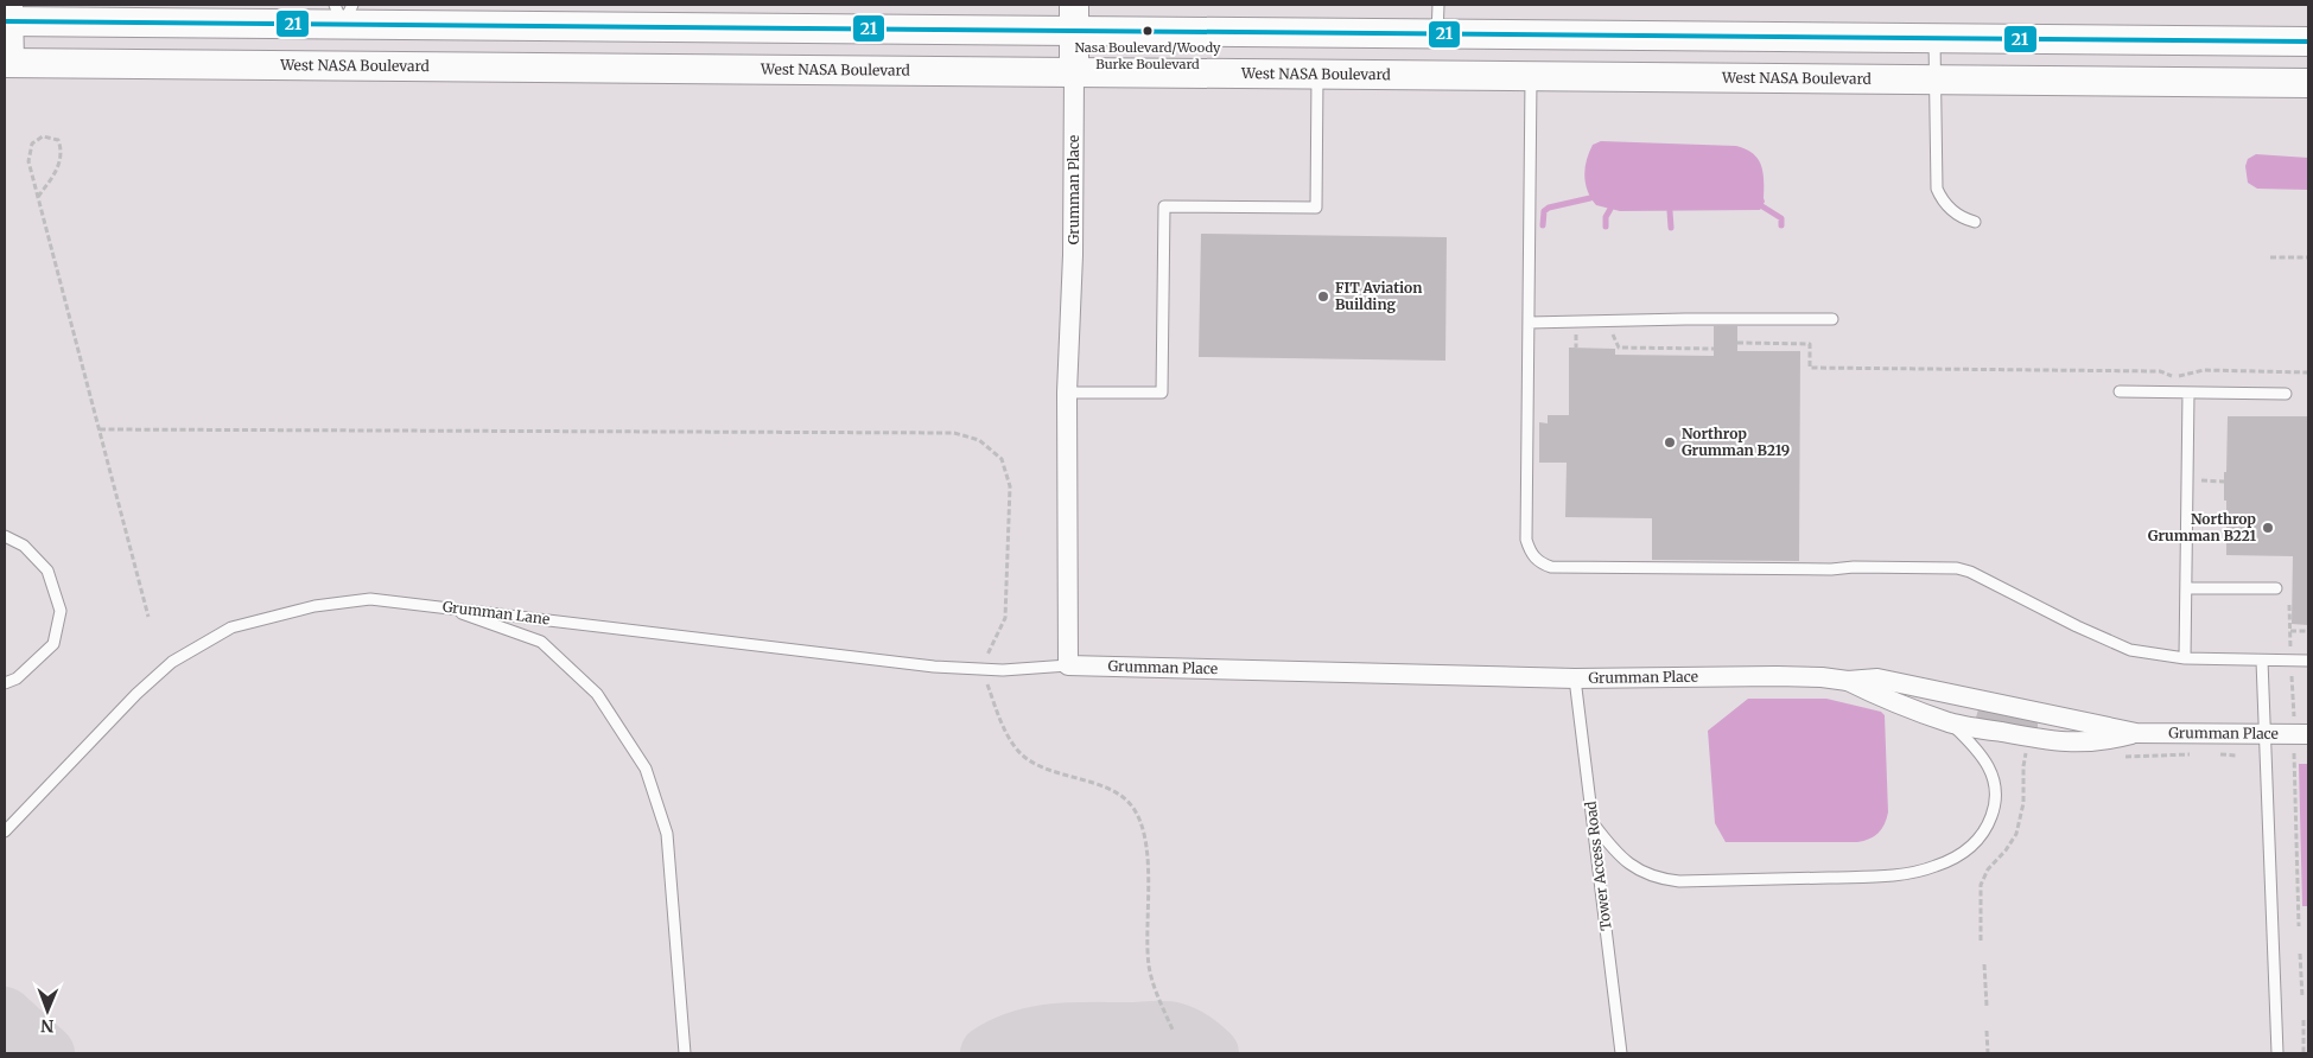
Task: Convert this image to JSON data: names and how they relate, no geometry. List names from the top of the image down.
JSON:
{
  "streets": {
    "main road": ["West NASA Boulevard"],
    "street": ["Grumman Place"],
    "lane": ["Grumman Lane", "Tower Access Road"]
  },
  "crossings": [
    ["West NASA Boulevard", "Grumman Place"],
    ["Grumman Place", "Grumman Lane"],
    ["Grumman Place", "Tower Access Road"]
  ],
  "places": [
    "Nasa Boulevard/Woody Burke Boulevard",
    "FIT Aviation Building",
    "Northrop Grumman B219",
    "Northrop Grumman B221"
  ],
  "lines": ["transit line 21"],
  "north": "bottom"
}
